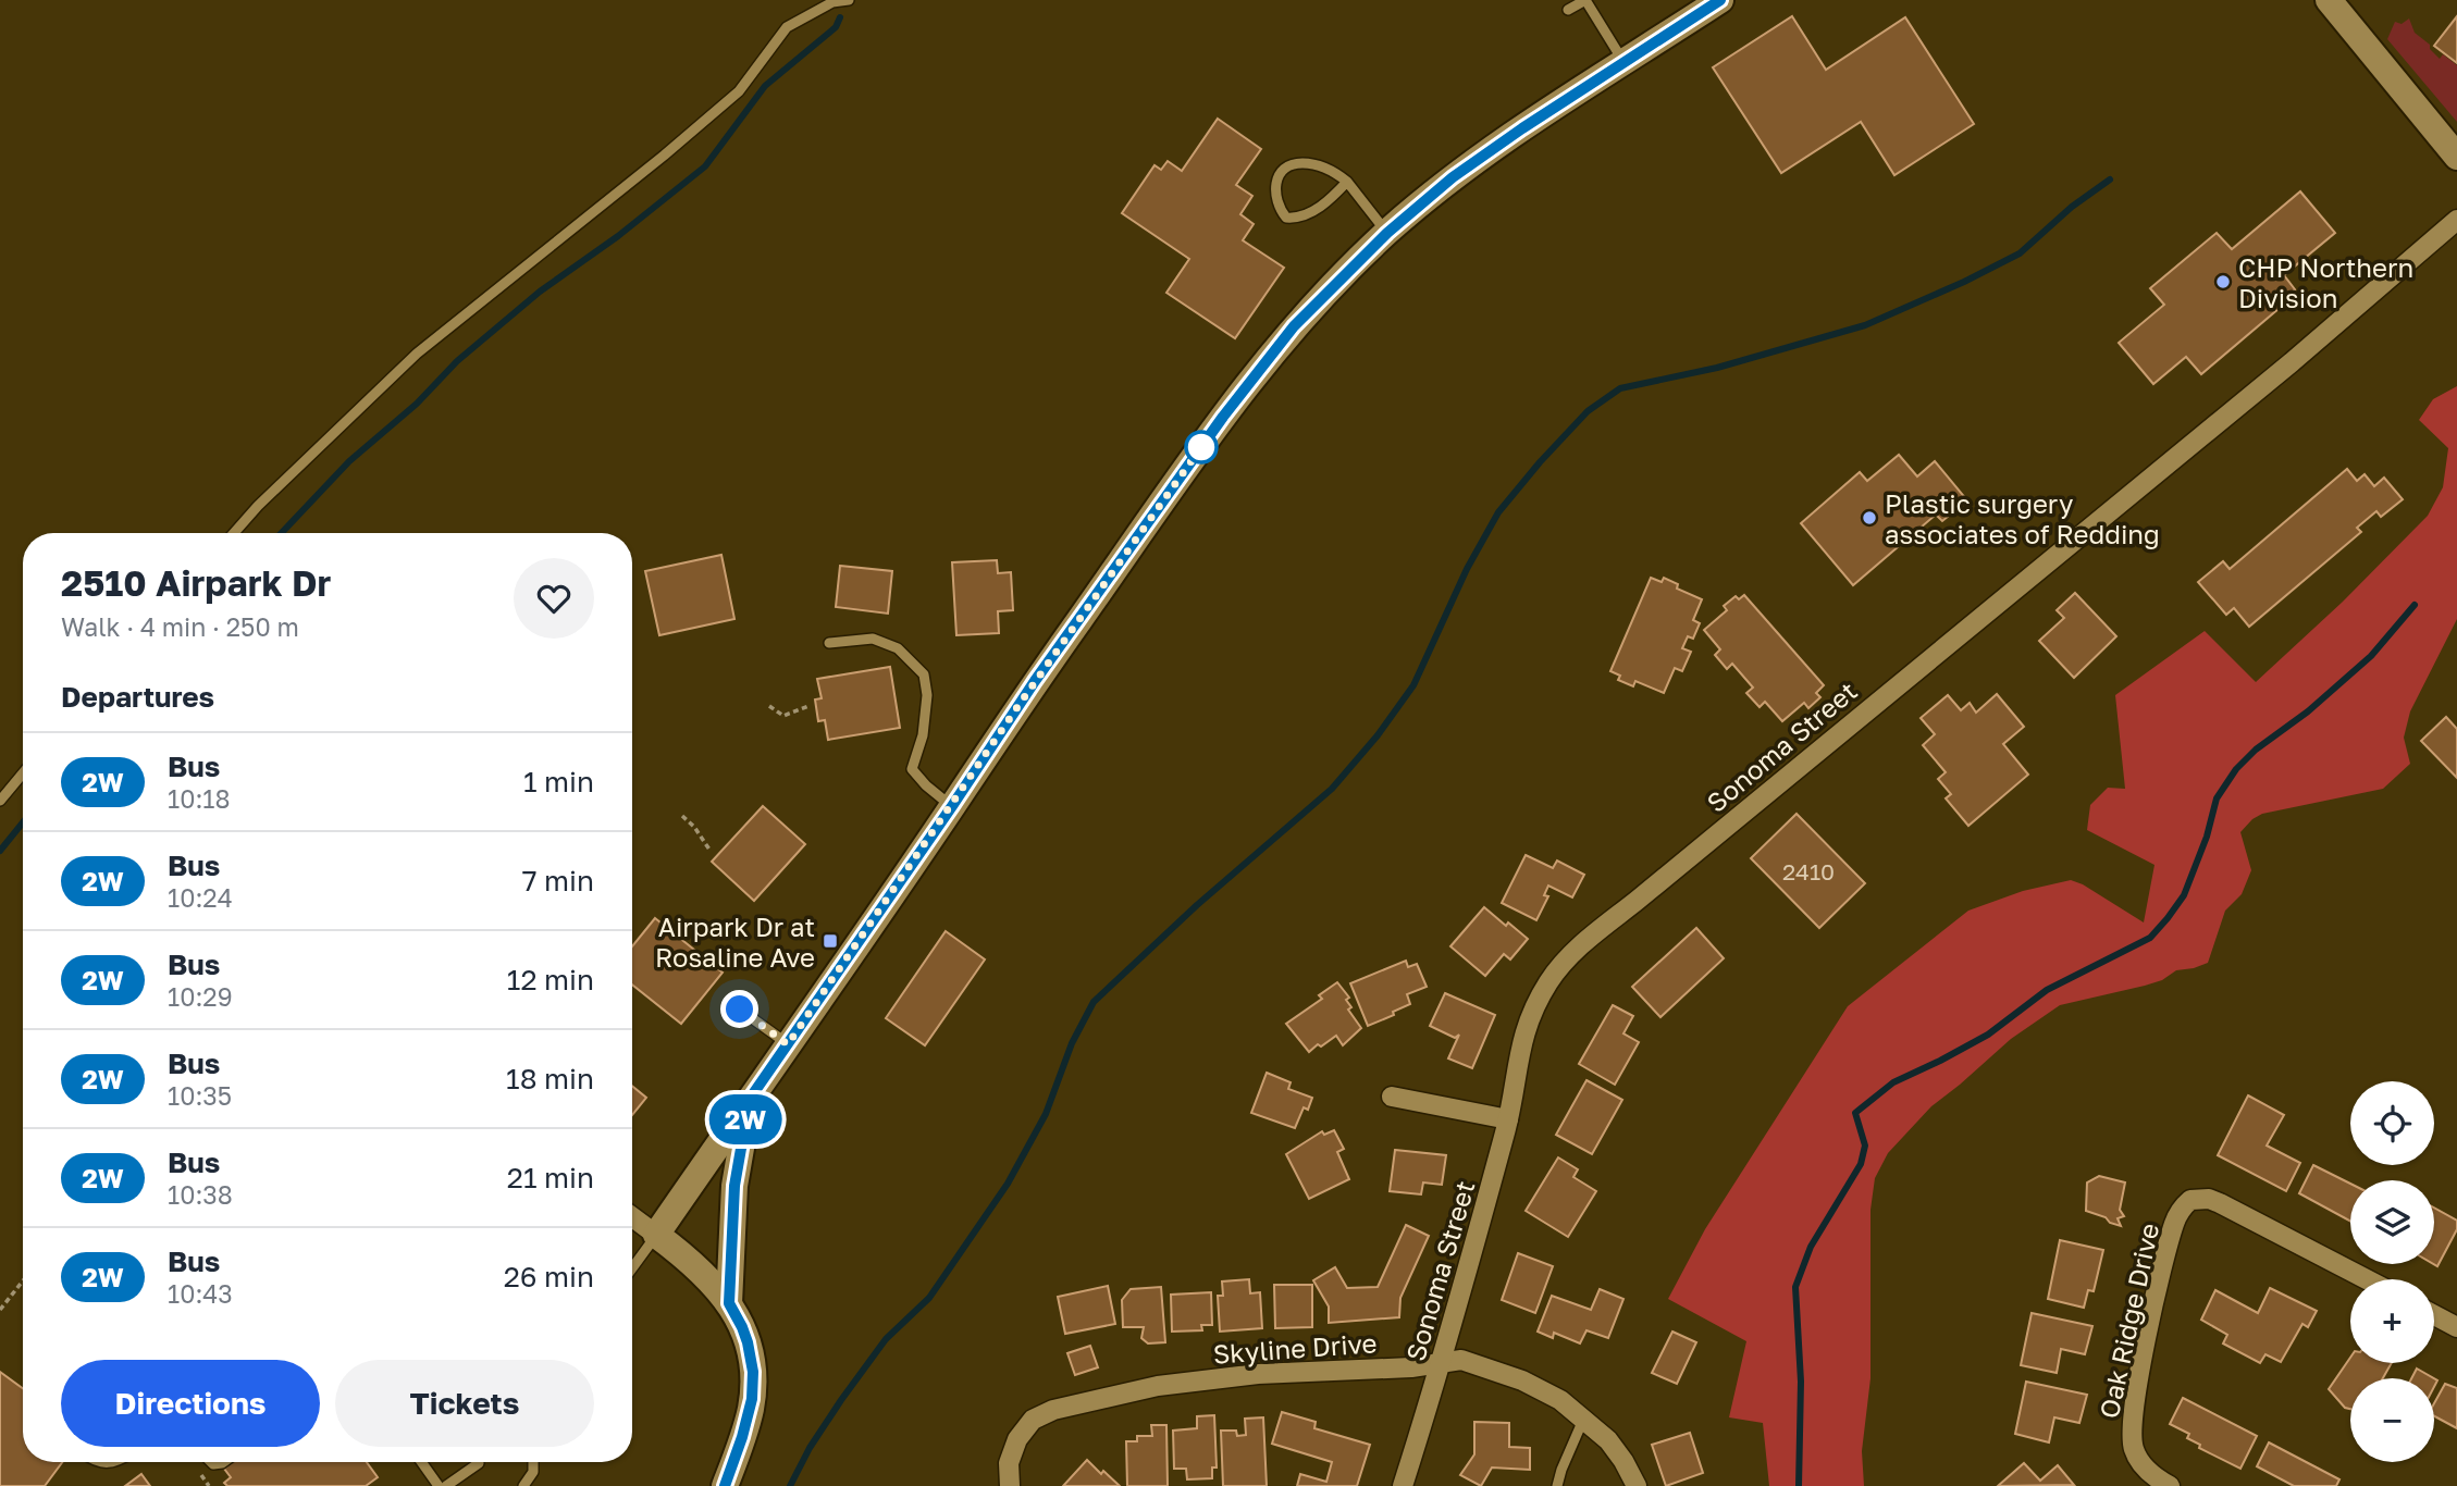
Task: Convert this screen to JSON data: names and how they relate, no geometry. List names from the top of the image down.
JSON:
{
  "streets": {
    "street": ["Sonoma Street", "Oak Ridge Drive", "Skyline Drive"]
  },
  "crossings": [
    ["Sonoma Street", "Skyline Drive"]
  ],
  "places": {
    "other": ["CHP Northern Division", "Plastic surgery associates of Redding"],
    "transit": ["Airpark Dr at Rosaline Ave"]
  },
  "lines": ["bus line 2W"],
  "house_numbers": ["2410"],
  "page": {
    "on_map": "2W",
    "heading": [
      ["2510 Airpark Dr", "Walk · 4 min · 250 m"],
      "Departures"
    ],
    "list": [
      {
        "mark": "2W",
        "name": "Bus",
        "note": "10:18",
        "value": "1 min"
      },
      {
        "mark": "2W",
        "name": "Bus",
        "note": "10:24",
        "value": "7 min"
      },
      {
        "mark": "2W",
        "name": "Bus",
        "note": "10:29",
        "value": "12 min"
      },
      {
        "mark": "2W",
        "name": "Bus",
        "note": "10:35",
        "value": "18 min"
      },
      {
        "mark": "2W",
        "name": "Bus",
        "note": "10:38",
        "value": "21 min"
      },
      {
        "mark": "2W",
        "name": "Bus",
        "note": "10:43",
        "value": "26 min"
      }
    ],
    "map_buttons": ["+", "−"],
    "buttons": ["Directions", "Tickets"]
  }
}
